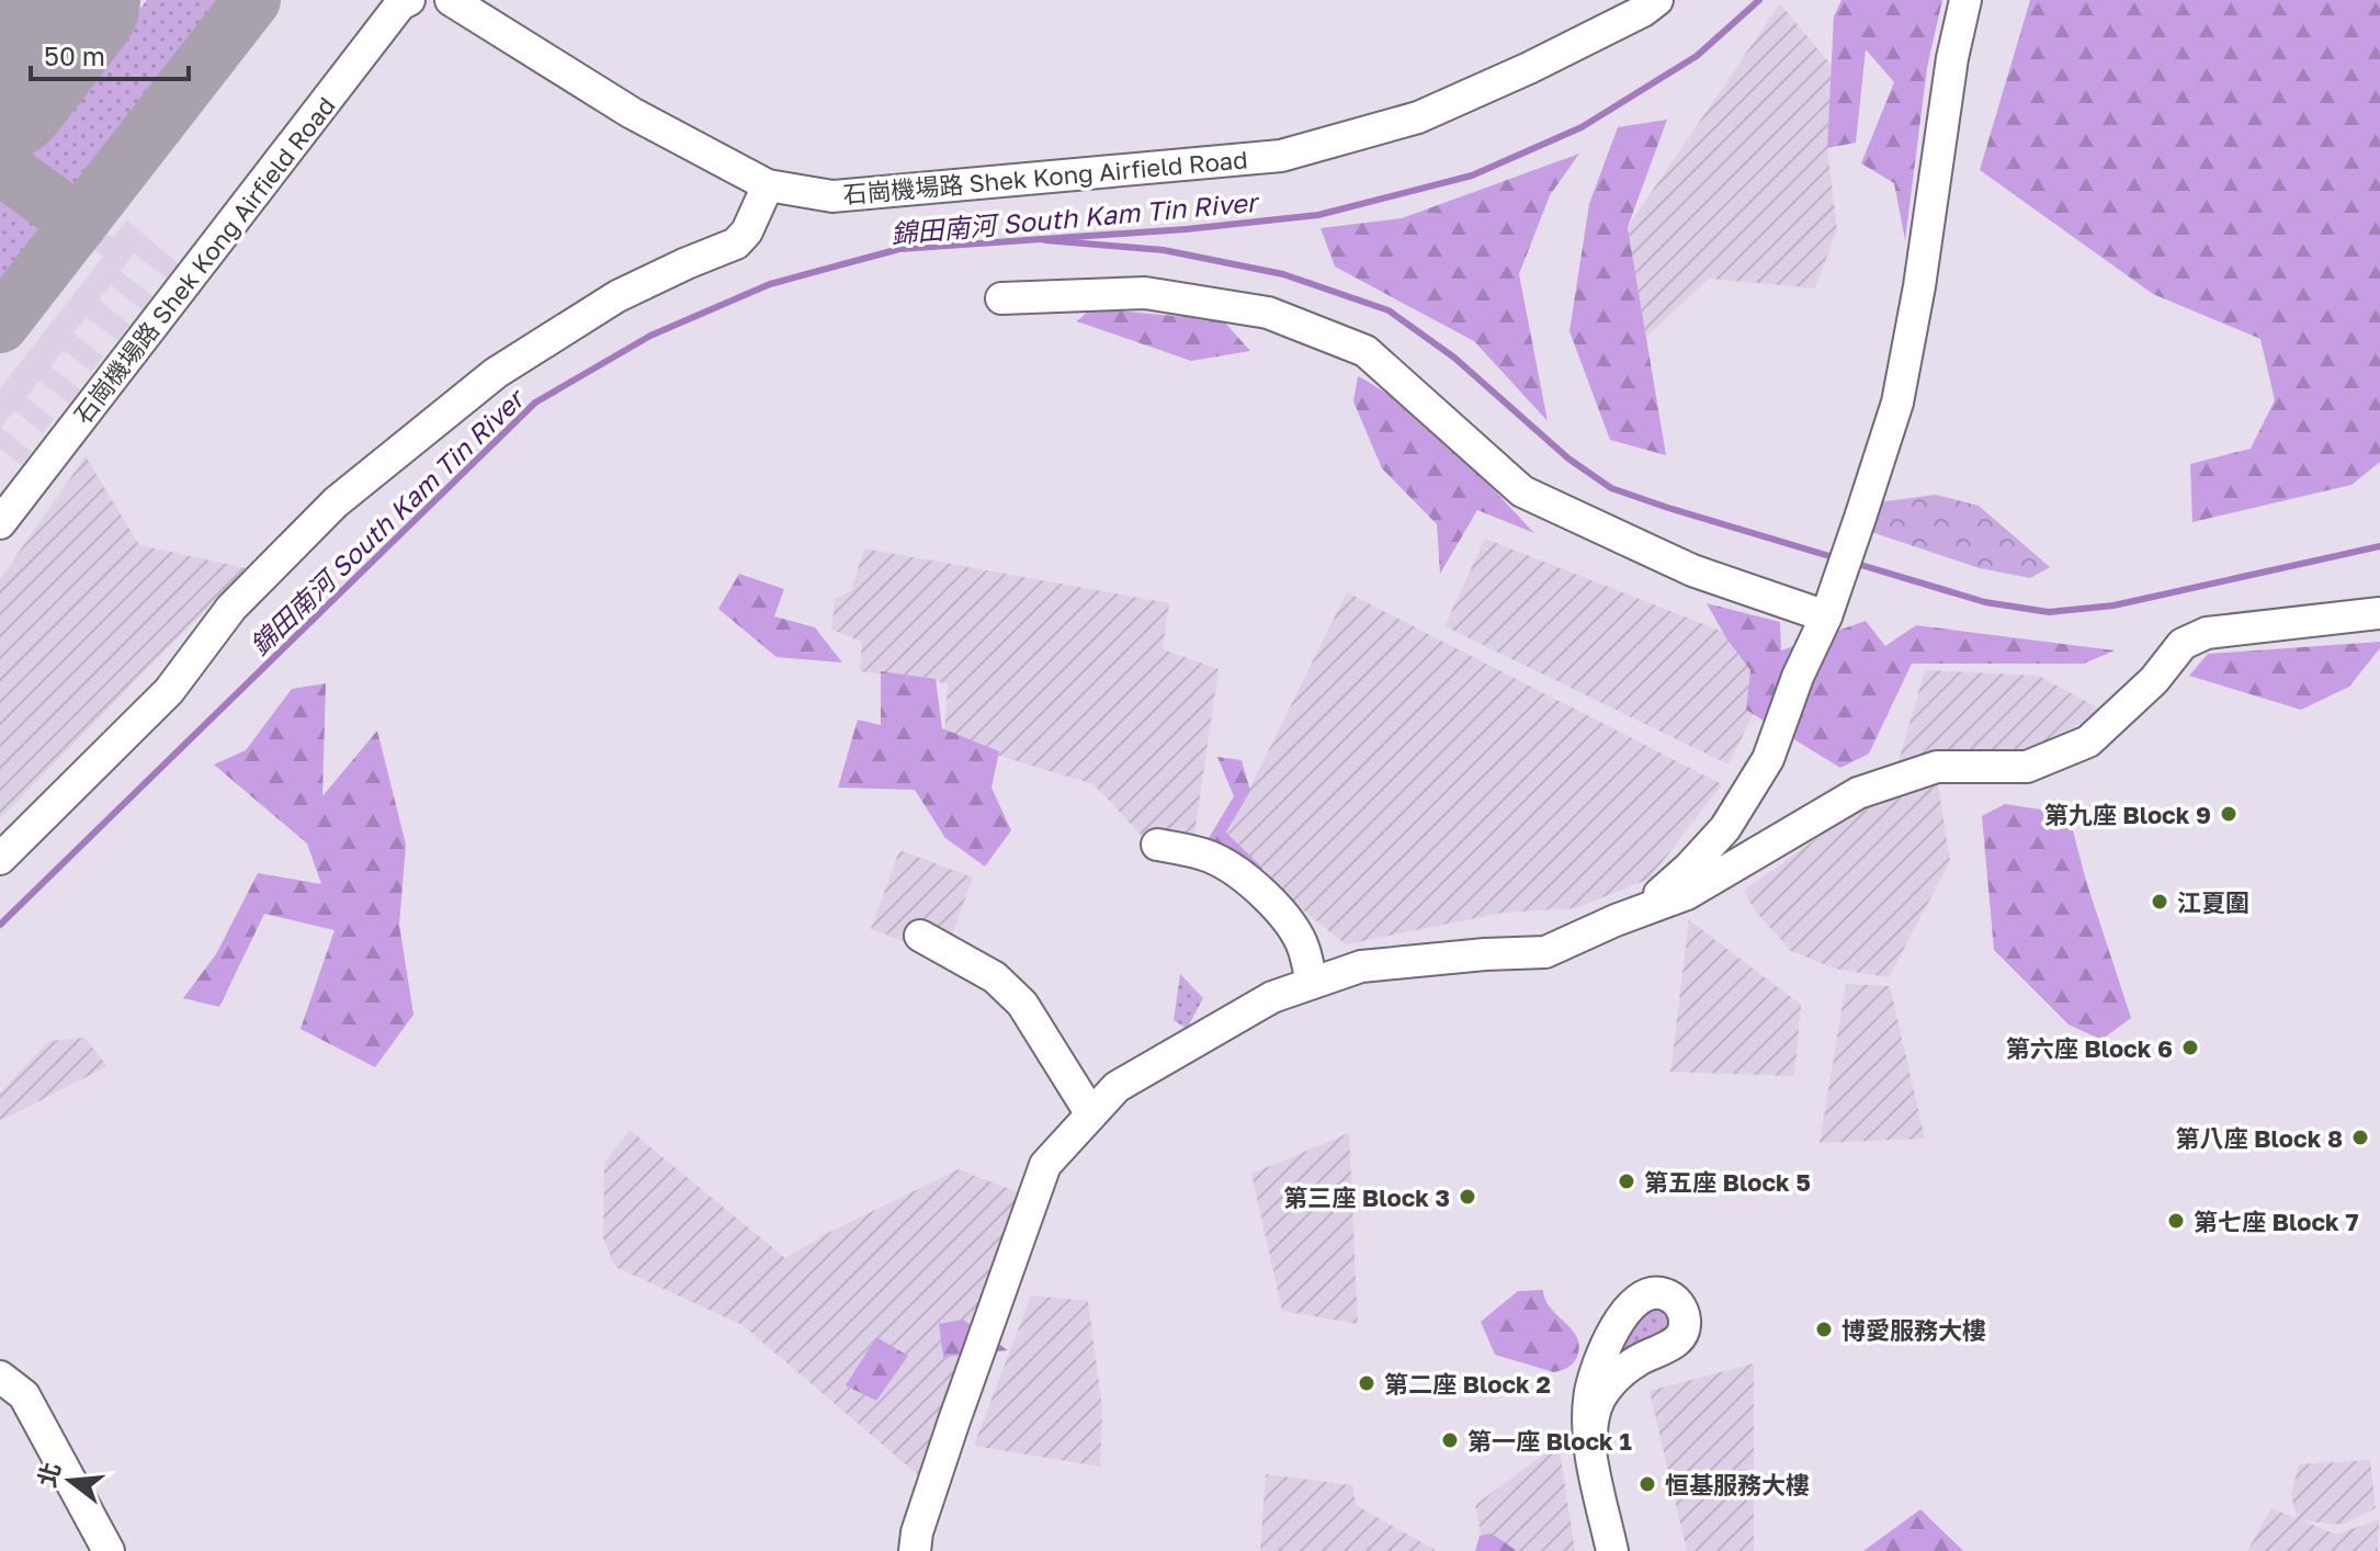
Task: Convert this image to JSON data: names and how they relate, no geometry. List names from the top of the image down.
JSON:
{
  "streets": {
    "street": ["石崗機場路 Shek Kong Airfield Road"]
  },
  "water": ["錦田南河 South Kam Tin River"],
  "places": [
    "第九座 Block 9",
    "江夏圍",
    "第六座 Block 6",
    "第八座 Block 8",
    "第五座 Block 5",
    "第三座 Block 3",
    "第七座 Block 7",
    "博愛服務大樓",
    "第二座 Block 2",
    "第一座 Block 1",
    "恒基服務大樓"
  ],
  "scale_bar": "50 m",
  "north": "left"
}
